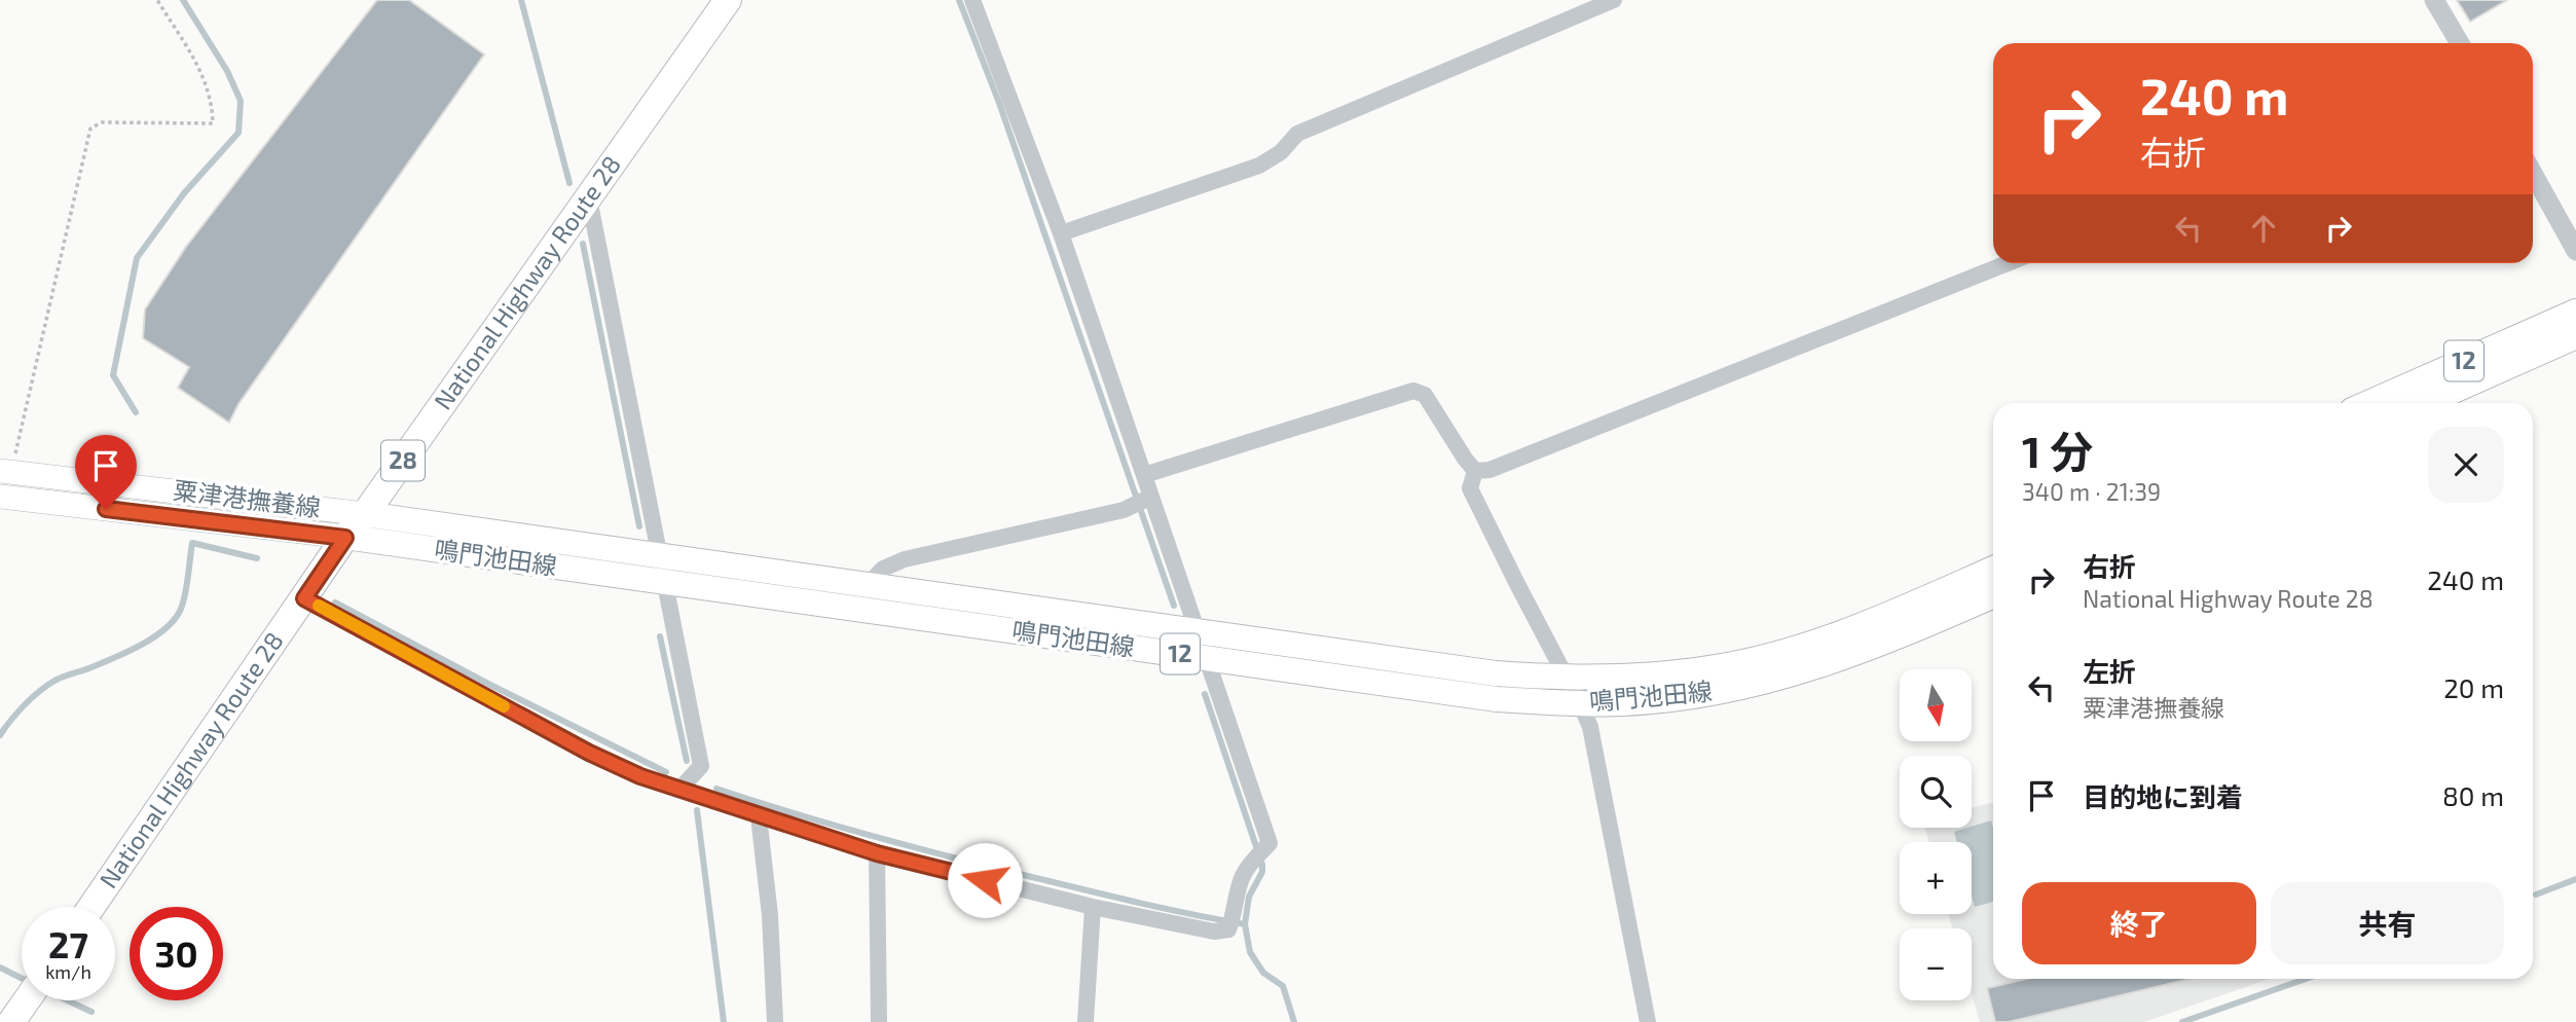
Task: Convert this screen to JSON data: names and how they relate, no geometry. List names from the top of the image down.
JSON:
{
  "streets": {
    "highway": ["National Highway Route 28", "28"],
    "main road": ["12", "粟津港撫養線", "鳴門池田線"]
  },
  "crossings": [
    ["National Highway Route 28", "粟津港撫養線"],
    ["National Highway Route 28", "鳴門池田線"],
    ["粟津港撫養線", "鳴門池田線"]
  ],
  "north": "bottom",
  "page": {
    "turn": ["240 m", "右折"],
    "heading": ["1 分", "340 m · 21:39"],
    "list": [
      {
        "name": "右折",
        "note": "National Highway Route 28",
        "value": "240 m"
      },
      {
        "name": "左折",
        "note": "粟津港撫養線",
        "value": "20 m"
      },
      {
        "name": "目的地に到着",
        "value": "80 m"
      }
    ],
    "map_buttons": ["+", "−"],
    "buttons": ["終了", "共有"],
    "speed": "27 km/h",
    "limit": "30"
  }
}
